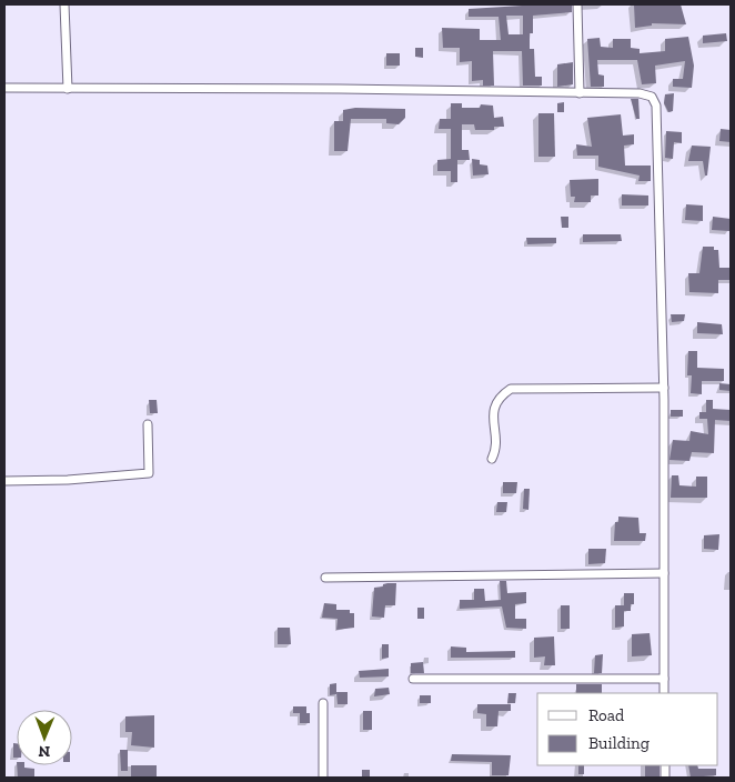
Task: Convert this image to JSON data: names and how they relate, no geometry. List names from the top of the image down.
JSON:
{
  "legend": ["Road", "Building"],
  "north": "bottom"
}
